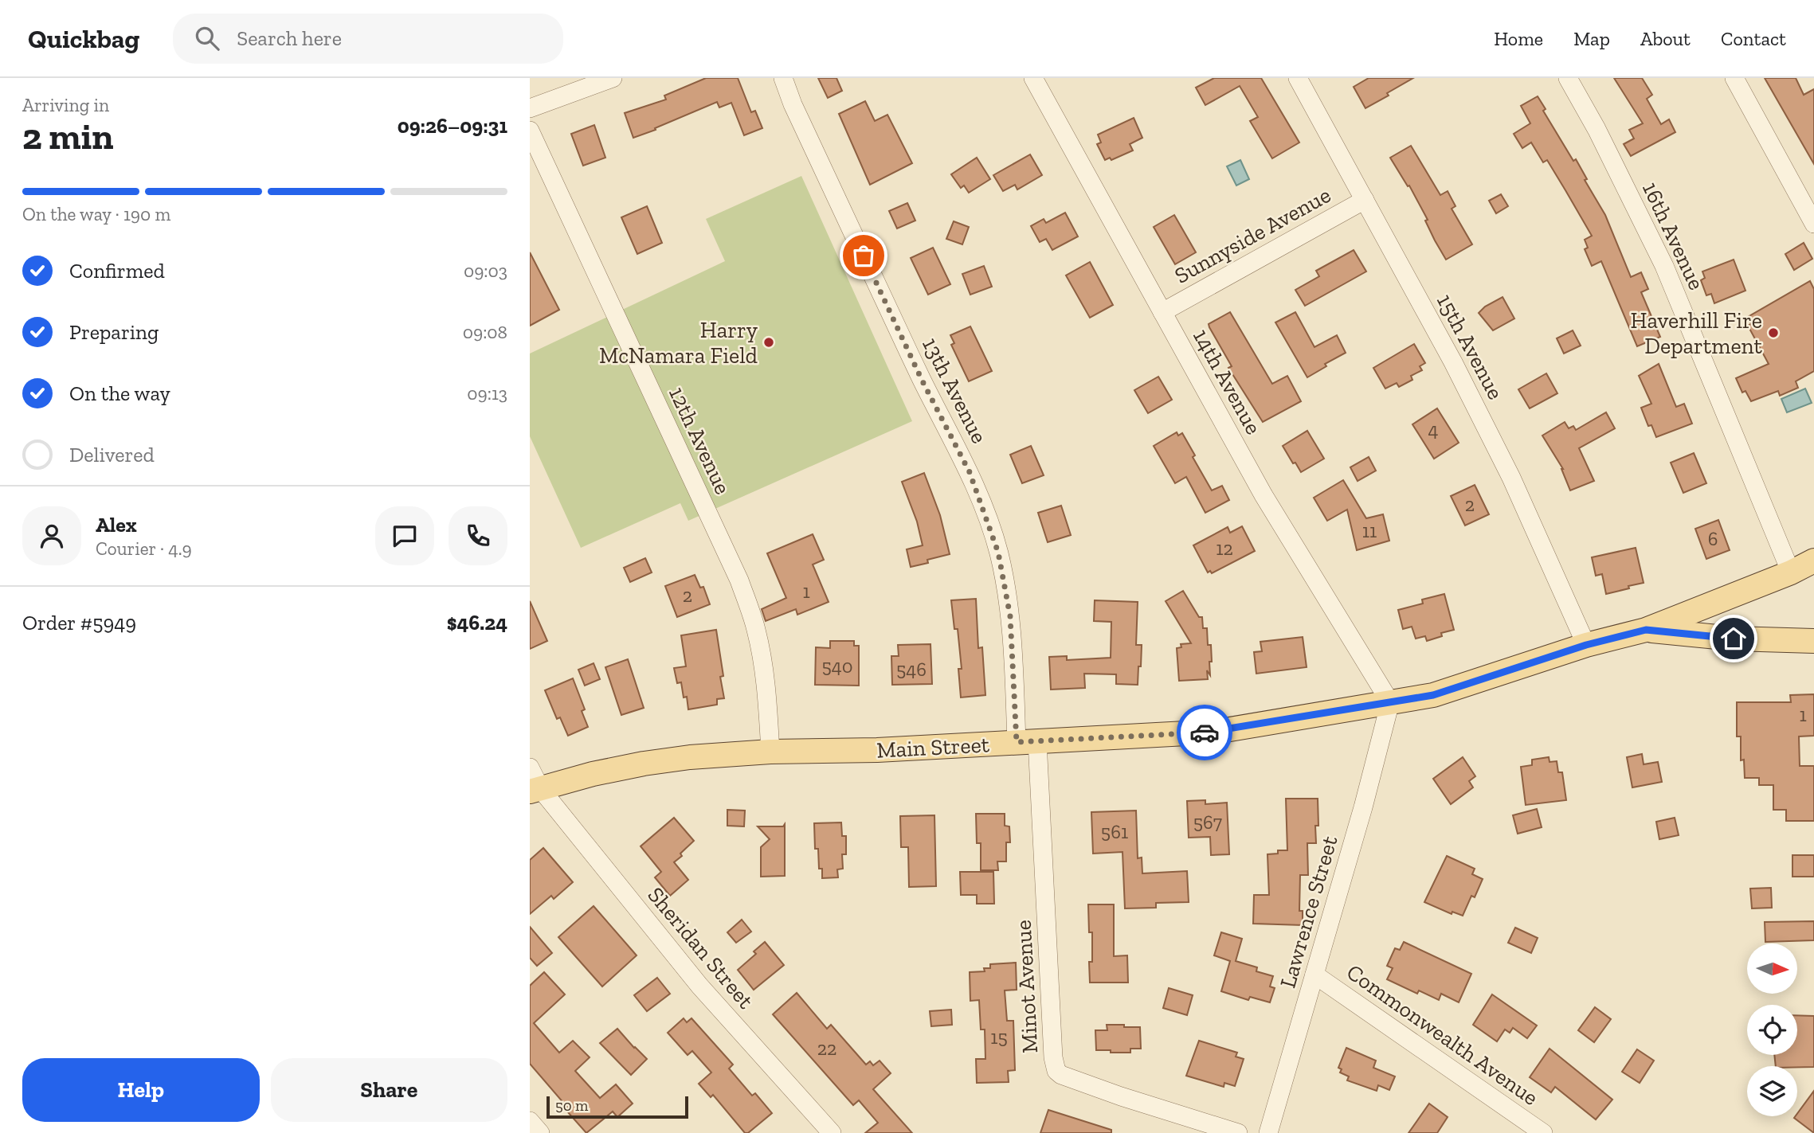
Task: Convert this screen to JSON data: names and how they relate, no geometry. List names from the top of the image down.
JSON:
{
  "streets": {
    "main road": ["Main Street"],
    "street": [
      "Sunnyside Avenue",
      "16th Avenue",
      "15th Avenue",
      "14th Avenue",
      "13th Avenue",
      "12th Avenue",
      "Lawrence Street",
      "Sheridan Street",
      "Minot Avenue",
      "Commonwealth Avenue"
    ]
  },
  "crossings": [
    ["Sunnyside Avenue", "15th Avenue"],
    ["Sunnyside Avenue", "14th Avenue"],
    ["16th Avenue", "Main Street"],
    ["15th Avenue", "Main Street"],
    ["14th Avenue", "Main Street"],
    ["14th Avenue", "Lawrence Street"],
    ["13th Avenue", "Main Street"],
    ["13th Avenue", "Minot Avenue"],
    ["12th Avenue", "Main Street"],
    ["Main Street", "Lawrence Street"],
    ["Main Street", "Sheridan Street"],
    ["Main Street", "Minot Avenue"],
    ["Lawrence Street", "Commonwealth Avenue"]
  ],
  "places": ["Haverhill Fire Department", "Harry McNamara Field"],
  "house_numbers": [
    "4",
    "2",
    "11",
    "6",
    "12",
    "1",
    "2",
    "540",
    "546",
    "1",
    "567",
    "561",
    "15",
    "22"
  ],
  "scale_bar": "50 m",
  "north": "right",
  "page": {
    "header": "Quickbag",
    "search": "Search here",
    "nav": [
      "Home",
      "Map",
      "About",
      "Contact"
    ],
    "heading": ["2 min", "Arriving in", "09:26–09:31"],
    "panel": [
      "Alex",
      "Courier · 4.9",
      "Order #5949",
      "$46.24"
    ],
    "bar": "On the way · 190 m",
    "list": [
      ["Confirmed", "09:03"],
      ["Preparing", "09:08"],
      ["On the way", "09:13"],
      "Delivered"
    ],
    "buttons": ["Help", "Share"],
    "scale": "50 m"
  }
}
